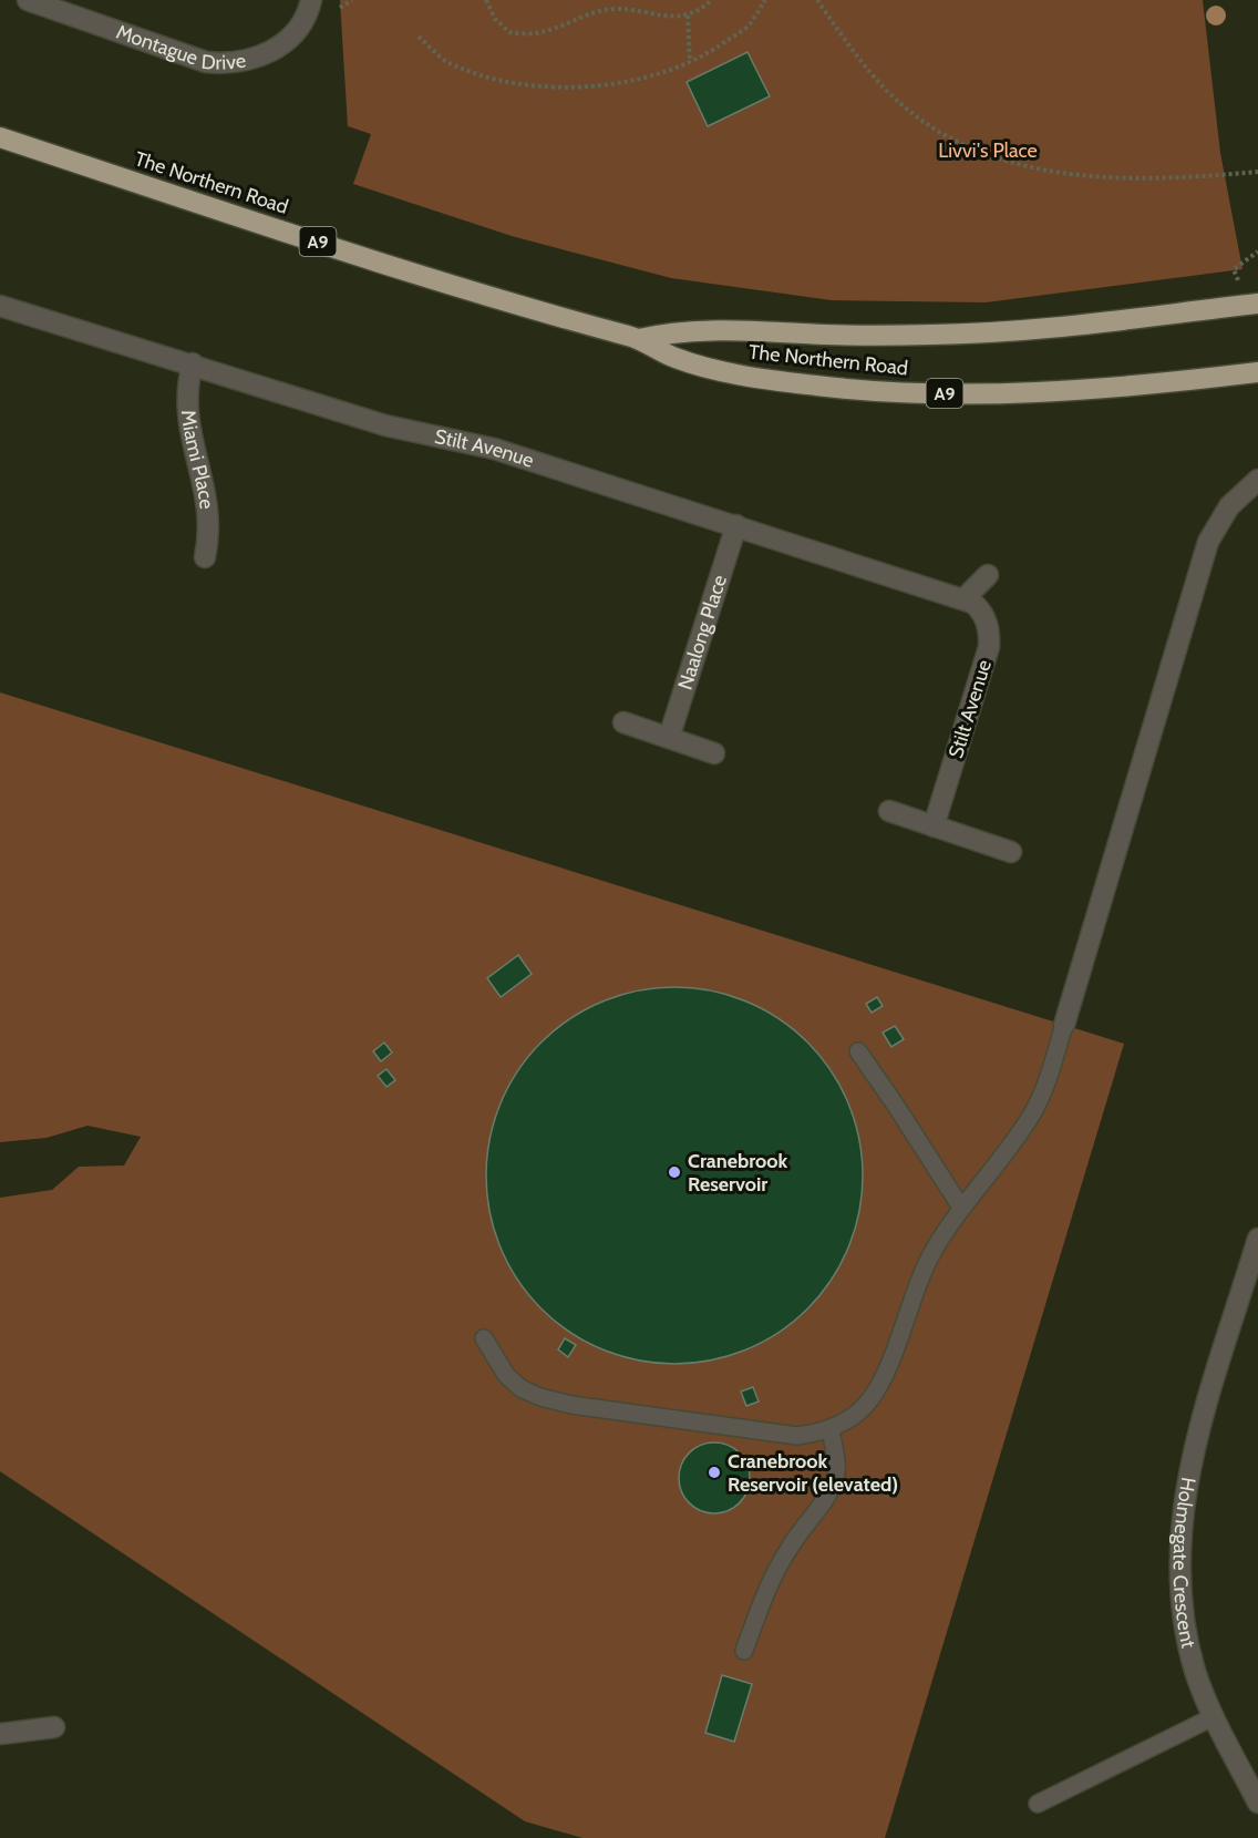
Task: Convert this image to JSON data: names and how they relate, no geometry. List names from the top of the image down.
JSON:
{
  "streets": {
    "highway": ["The Northern Road", "A9"],
    "street": [
      "Montague Drive",
      "Stilt Avenue",
      "Miami Place",
      "Naalong Place",
      "Holmegate Crescent"
    ]
  },
  "crossings": [
    ["Stilt Avenue", "Miami Place"],
    ["Stilt Avenue", "Naalong Place"]
  ],
  "parks": ["Livvi's Place"],
  "places": ["Cranebrook Reservoir", "Cranebrook Reservoir (elevated)"]
}
